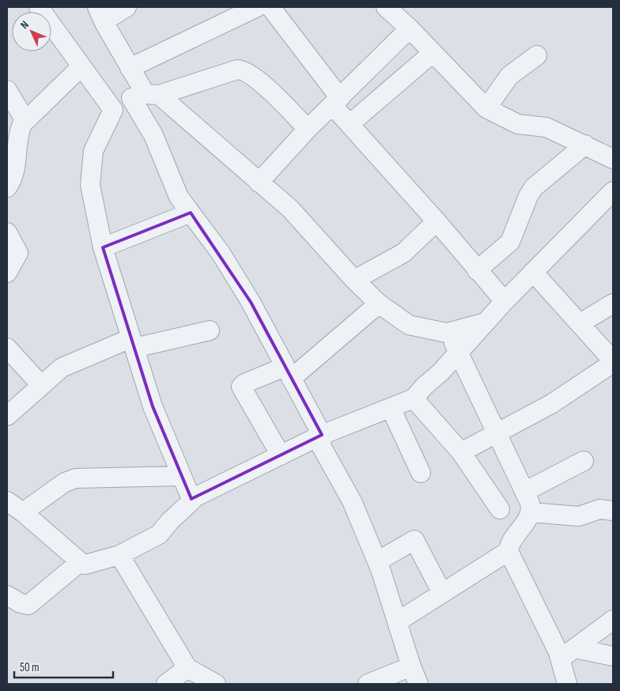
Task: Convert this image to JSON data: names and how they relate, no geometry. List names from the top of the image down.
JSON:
{
  "scale_bar": "50 m",
  "north": "top left"
}
